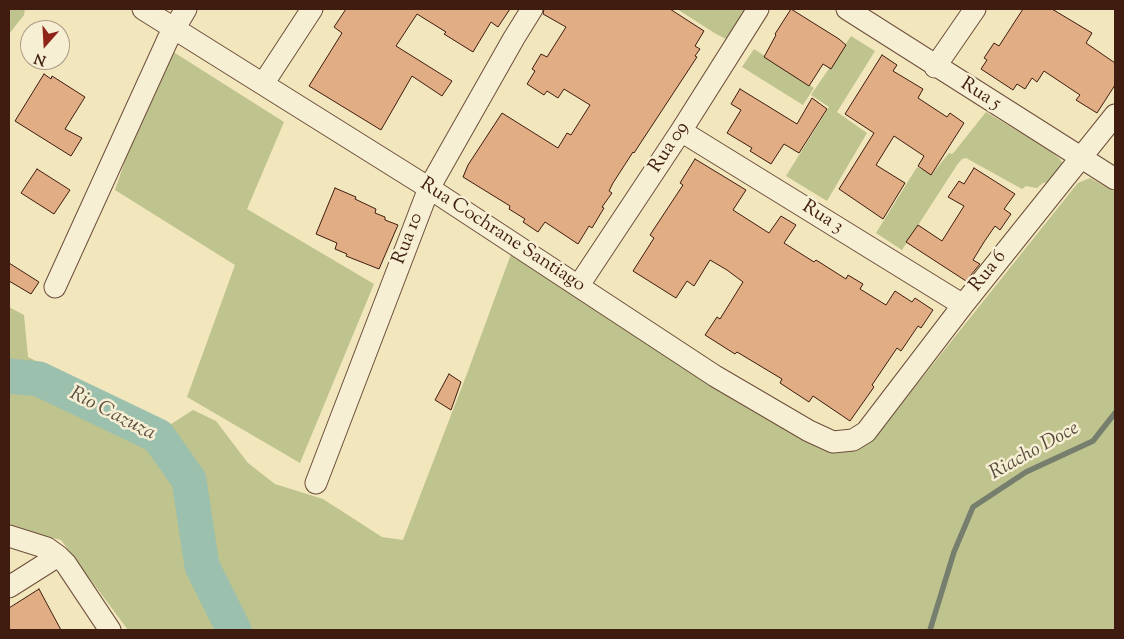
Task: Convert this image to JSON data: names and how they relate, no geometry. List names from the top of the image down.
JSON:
{
  "streets": {
    "street": [
      "Rua 5",
      "Rua 09",
      "Rua 3",
      "Rua Cochrane Santiago",
      "Rua 10",
      "Rua 6"
    ]
  },
  "crossings": [
    ["Rua 5", "Rua 6"],
    ["Rua 09", "Rua 3"],
    ["Rua 09", "Rua Cochrane Santiago"],
    ["Rua 3", "Rua 6"],
    ["Rua Cochrane Santiago", "Rua 10"],
    ["Rua Cochrane Santiago", "Rua 6"]
  ],
  "water": ["Rio Cazuza", "Riacho Doce"],
  "north": "bottom"
}
